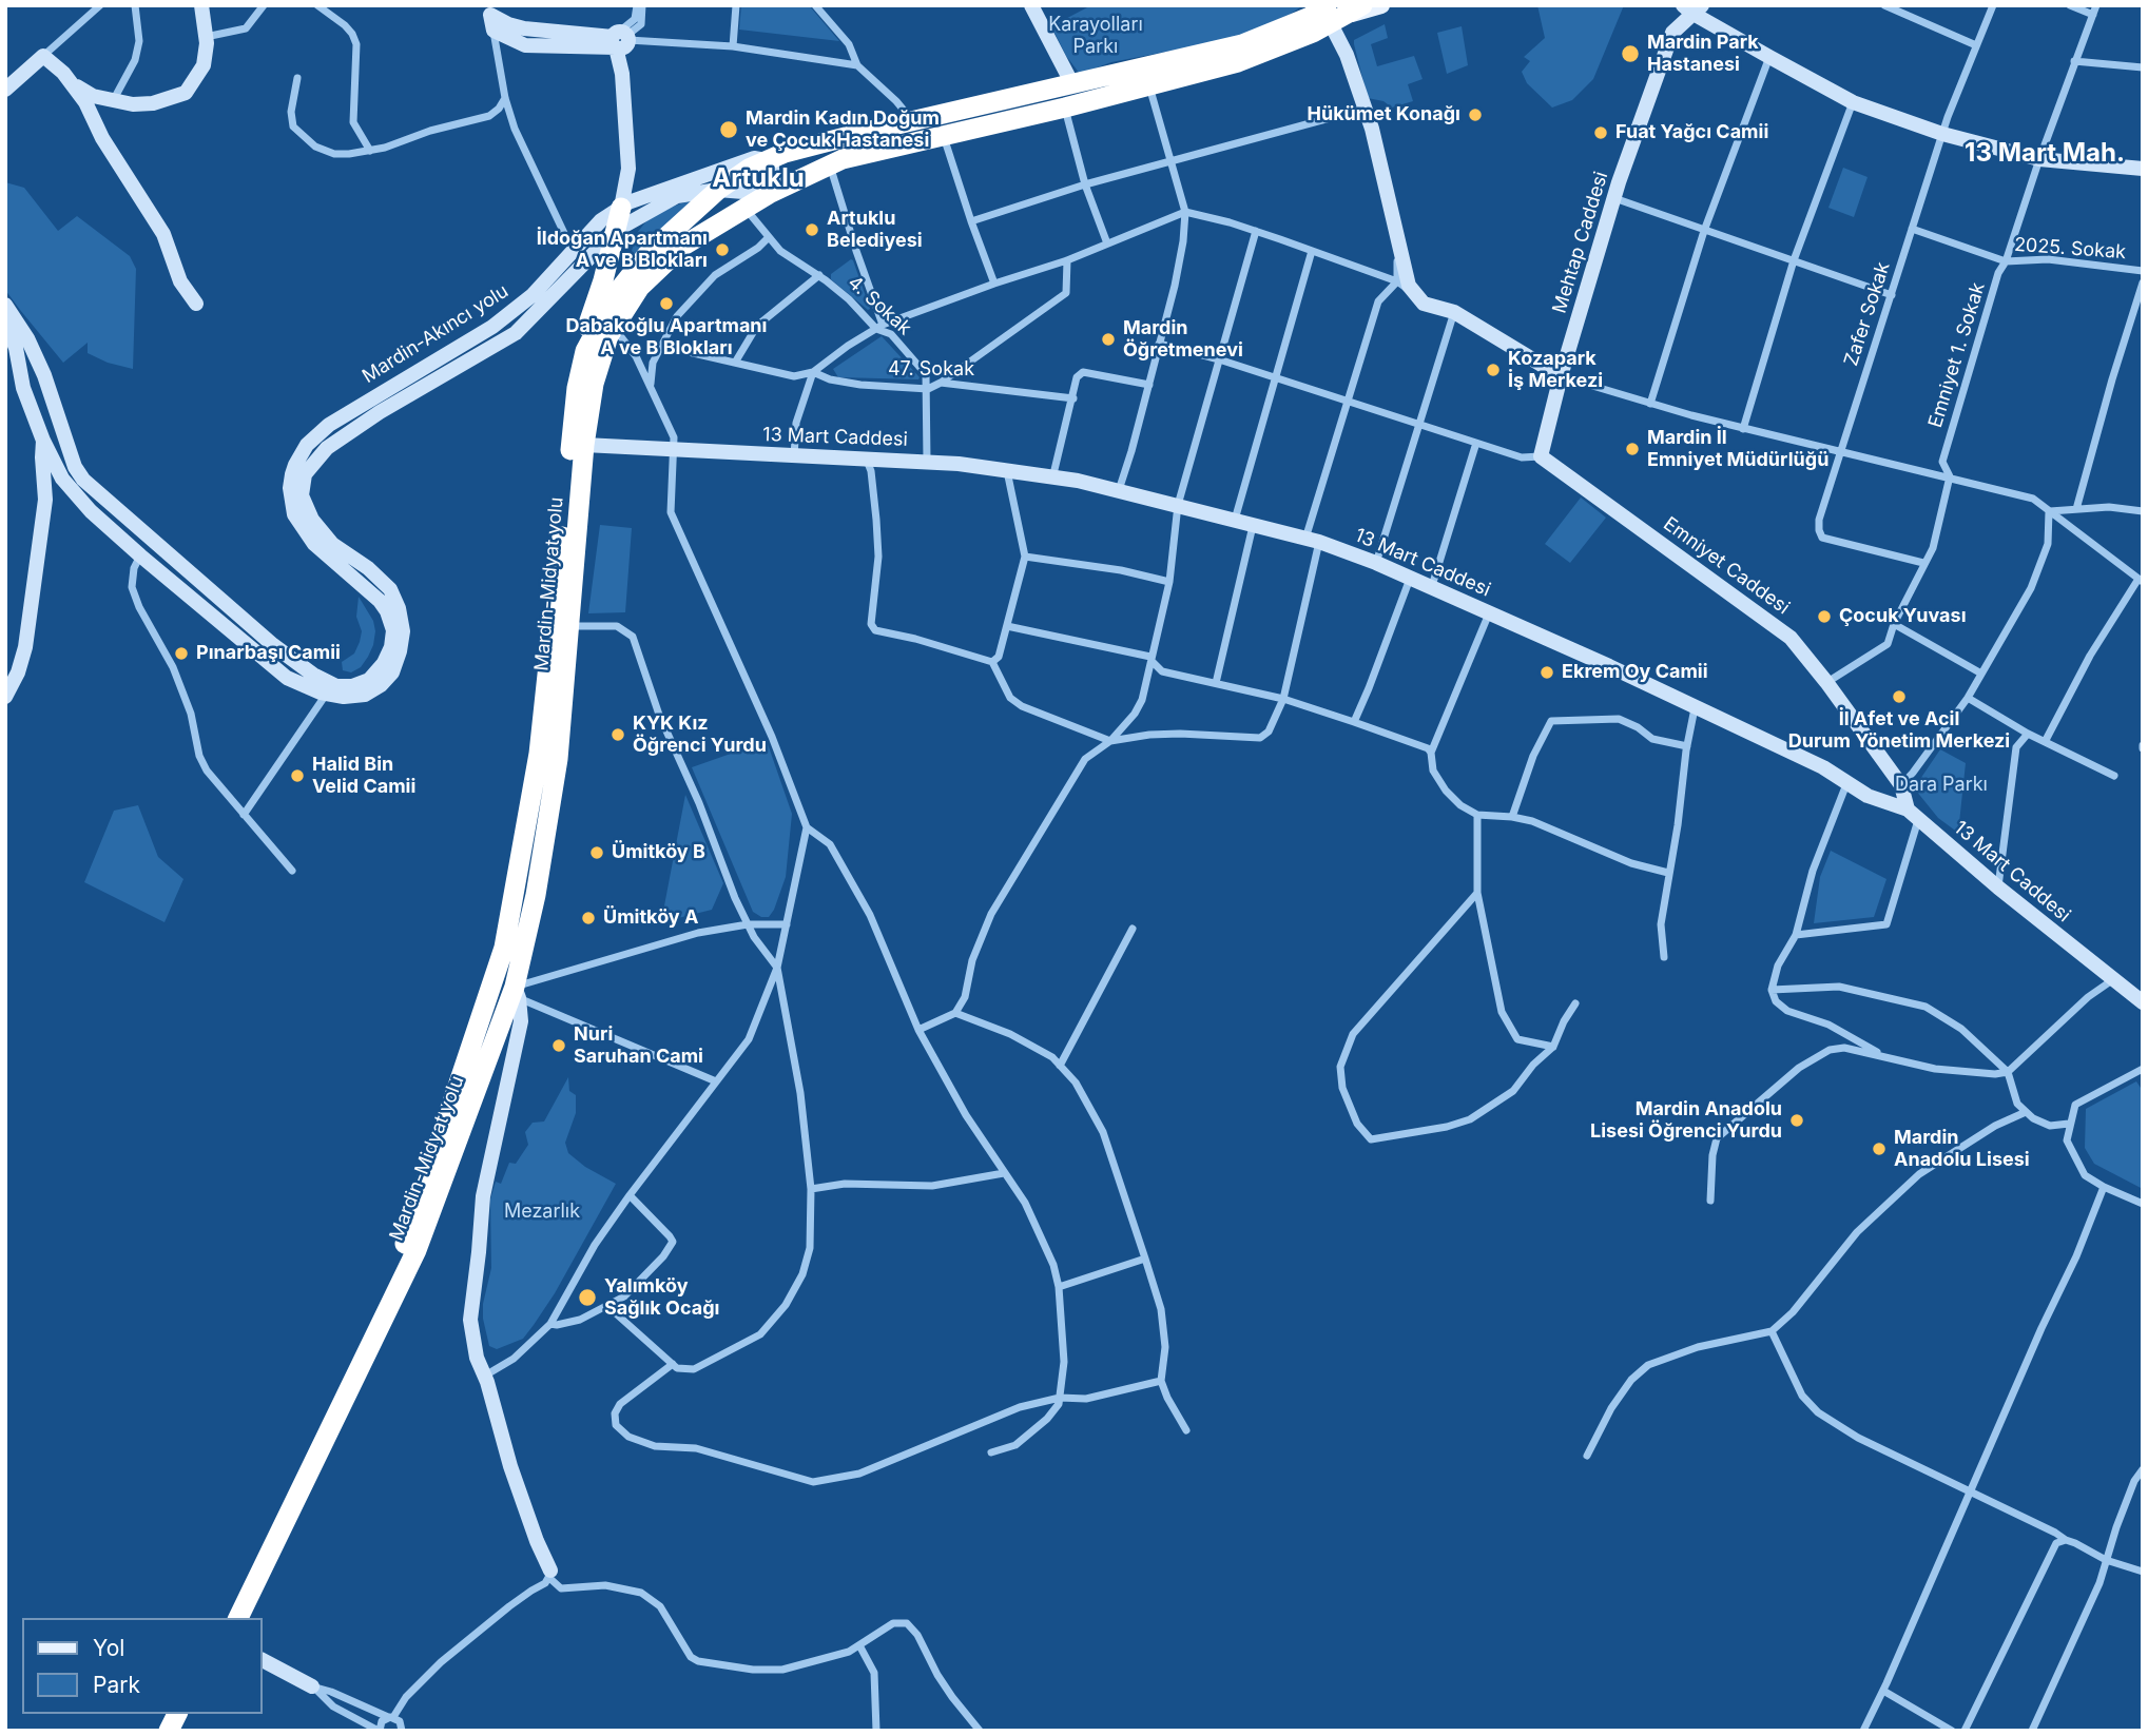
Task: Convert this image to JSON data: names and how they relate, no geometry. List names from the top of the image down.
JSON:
{
  "streets": {
    "highway": ["Mardin-Midyat yolu"],
    "street": [
      "Mehtap Caddesi",
      "2025. Sokak",
      "4. Sokak",
      "Zafer Sokak",
      "Mardin-Akıncı yolu",
      "Emniyet 1. Sokak",
      "47. Sokak",
      "13 Mart Caddesi",
      "Emniyet Caddesi"
    ]
  },
  "crossings": [
    ["2025. Sokak", "Zafer Sokak"],
    ["2025. Sokak", "Emniyet 1. Sokak"],
    ["4. Sokak", "47. Sokak"],
    ["4. Sokak", "13 Mart Caddesi"],
    ["4. Sokak", "Mardin-Midyat yolu"],
    ["Zafer Sokak", "Emniyet 1. Sokak"],
    ["Mardin-Akıncı yolu", "Mardin-Midyat yolu"],
    ["Emniyet 1. Sokak", "Emniyet Caddesi"],
    ["13 Mart Caddesi", "Emniyet Caddesi"],
    ["13 Mart Caddesi", "Mardin-Midyat yolu"]
  ],
  "districts": ["13 Mart Mah.", "Artuklu"],
  "parks": ["Karayolları Parkı", "Dara Parkı", "Mezarlık"],
  "places": [
    "Mardin Park Hastanesi",
    "Hükümet Konağı",
    "Mardin Kadın Doğum ve Çocuk Hastanesi",
    "Fuat Yağcı Camii",
    "Artuklu Belediyesi",
    "İldoğan Apartmanı A ve B Blokları",
    "Dabakoğlu Apartmanı A ve B Blokları",
    "Mardin Öğretmenevi",
    "Kozapark İş Merkezi",
    "Mardin İl Emniyet Müdürlüğü",
    "Çocuk Yuvası",
    "Pınarbaşı Camii",
    "Ekrem Oy Camii",
    "İl Afet ve Acil Durum Yönetim Merkezi",
    "KYK Kız Öğrenci Yurdu",
    "Halid Bin Velid Camii",
    "Ümitköy B",
    "Ümitköy A",
    "Nuri Saruhan Cami",
    "Mardin Anadolu Lisesi Öğrenci Yurdu",
    "Mardin Anadolu Lisesi",
    "Yalımköy Sağlık Ocağı"
  ],
  "legend": ["Yol", "Park"]
}
